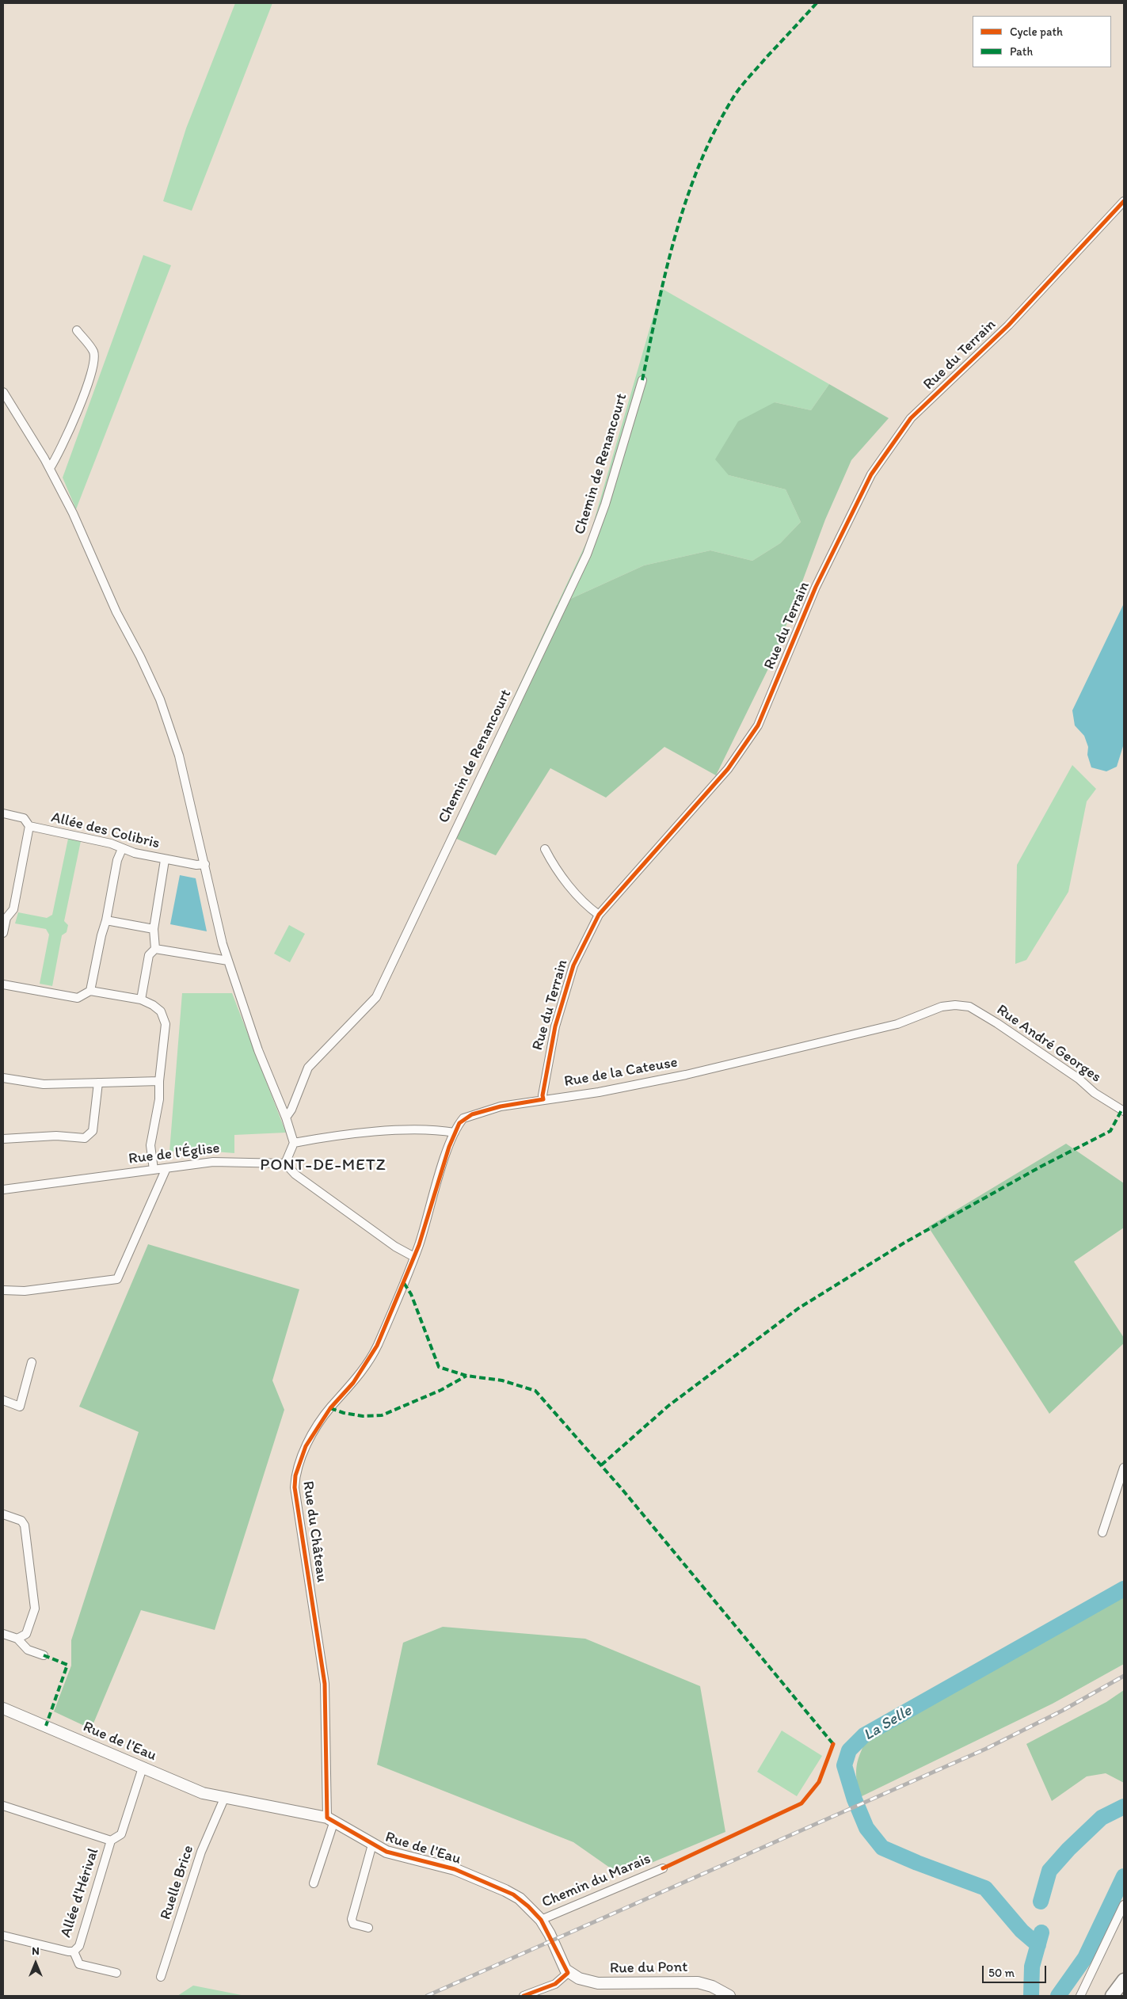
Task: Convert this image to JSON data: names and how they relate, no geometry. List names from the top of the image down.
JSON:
{
  "streets": {
    "street": [
      "Rue du Terrain",
      "Chemin de Renancourt",
      "Allée des Colibris",
      "Rue André Georges",
      "Rue de la Cateuse",
      "Rue de l'Église",
      "Rue du Château",
      "Rue de l'Eau",
      "Chemin du Marais",
      "Ruelle Brice",
      "Allée d'Hérival",
      "Rue du Pont"
    ]
  },
  "crossings": [
    ["Rue du Terrain", "Rue de la Cateuse"],
    ["Rue André Georges", "Rue de la Cateuse"],
    ["Rue de la Cateuse", "Rue du Château"],
    ["Rue du Château", "Rue de l'Eau"],
    ["Rue de l'Eau", "Chemin du Marais"],
    ["Rue de l'Eau", "Ruelle Brice"],
    ["Rue de l'Eau", "Rue du Pont"]
  ],
  "districts": ["PONT-DE-METZ"],
  "water": ["La Selle"],
  "legend": ["Cycle path", "Path"],
  "scale_bar": "50 m",
  "north": "top"
}
